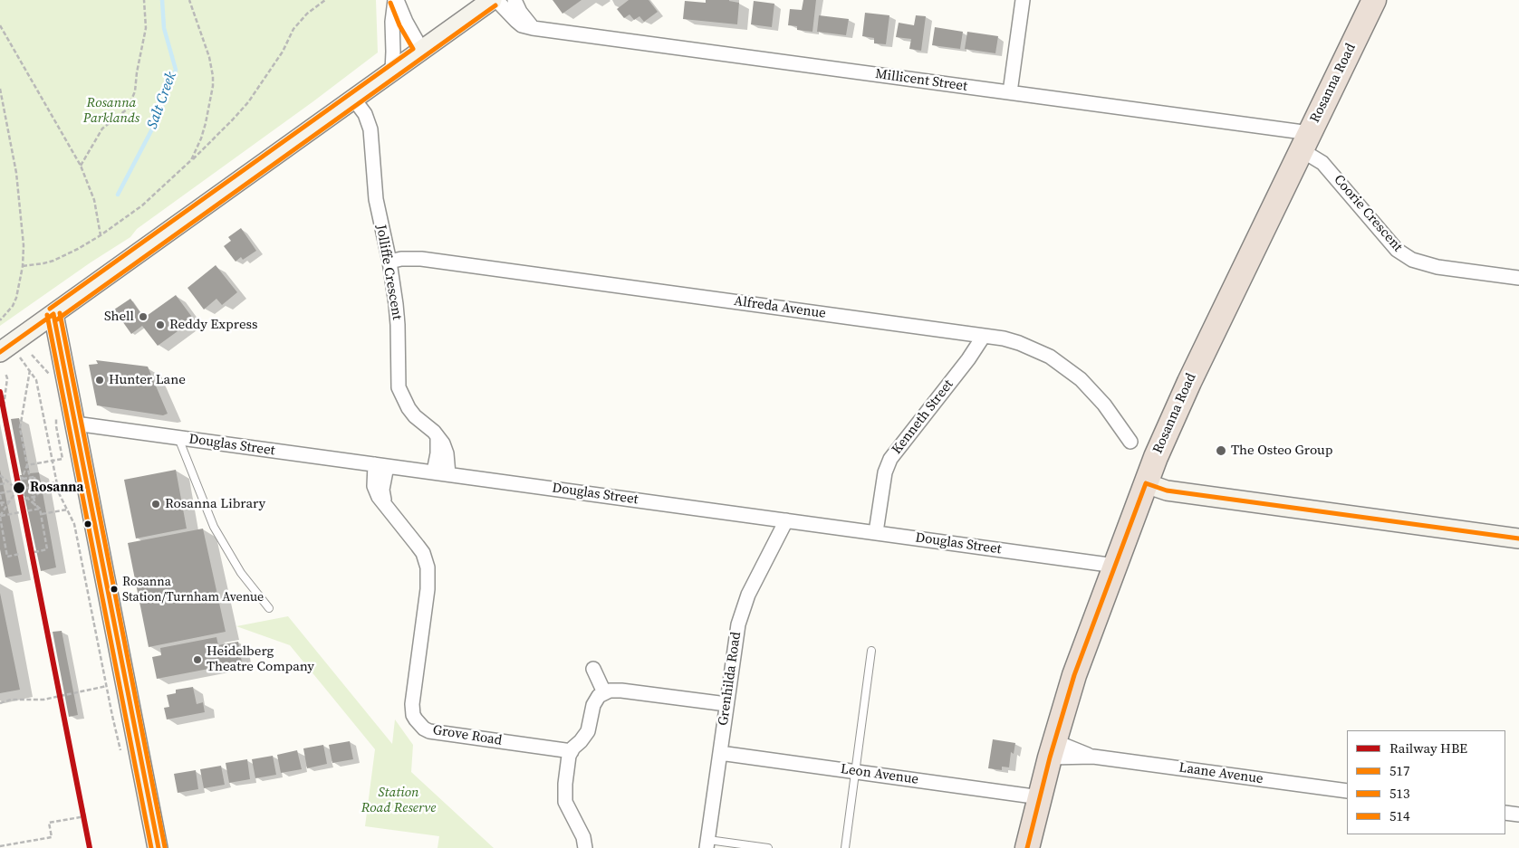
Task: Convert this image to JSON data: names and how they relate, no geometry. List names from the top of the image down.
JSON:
{
  "streets": {
    "highway": ["Rosanna Road"],
    "street": [
      "Millicent Street",
      "Coorie Crescent",
      "Jolliffe Crescent",
      "Alfreda Avenue",
      "Kenneth Street",
      "Douglas Street",
      "Grenhilda Road",
      "Grove Road",
      "Laane Avenue",
      "Leon Avenue"
    ]
  },
  "crossings": [
    ["Millicent Street", "Rosanna Road"],
    ["Millicent Street", "Coorie Crescent"],
    ["Rosanna Road", "Coorie Crescent"],
    ["Rosanna Road", "Douglas Street"],
    ["Rosanna Road", "Laane Avenue"],
    ["Rosanna Road", "Leon Avenue"],
    ["Jolliffe Crescent", "Alfreda Avenue"],
    ["Jolliffe Crescent", "Douglas Street"],
    ["Alfreda Avenue", "Kenneth Street"],
    ["Kenneth Street", "Douglas Street"],
    ["Douglas Street", "Grenhilda Road"],
    ["Douglas Street", "Grove Road"],
    ["Grenhilda Road", "Leon Avenue"]
  ],
  "water": ["Salt Creek"],
  "parks": ["Rosanna Parklands", "Station Road Reserve"],
  "places": [
    "Shell",
    "Reddy Express",
    "Hunter Lane",
    "The Osteo Group",
    "Rosanna",
    "Rosanna Library",
    "Rosanna Station/Turnham Avenue",
    "Heidelberg Theatre Company"
  ],
  "lines": [
    "transit line 514",
    "transit line 513",
    "transit line 517",
    "rail line HBE"
  ],
  "legend": [
    "Railway HBE",
    "517",
    "513",
    "514"
  ]
}
